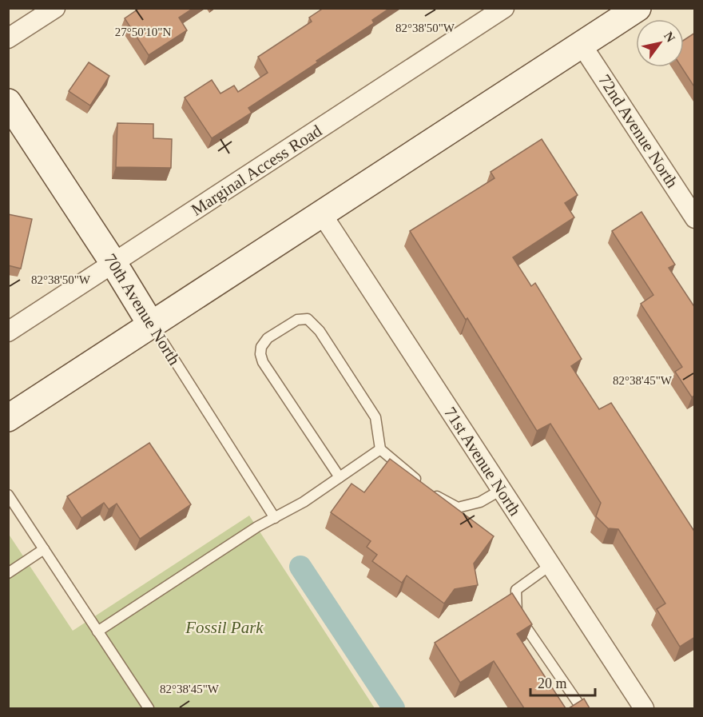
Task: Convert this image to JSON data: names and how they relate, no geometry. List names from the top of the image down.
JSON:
{
  "streets": {
    "main road": ["70th Avenue North"],
    "street": ["72nd Avenue North", "Marginal Access Road", "71st Avenue North"]
  },
  "crossings": [
    ["Marginal Access Road", "70th Avenue North"]
  ],
  "parks": ["Fossil Park"],
  "scale_bar": "20 m",
  "north": "top right",
  "coordinates": ["82°38'50\"W", "27°50'10\"N", "82°38'45\"W"]
}
